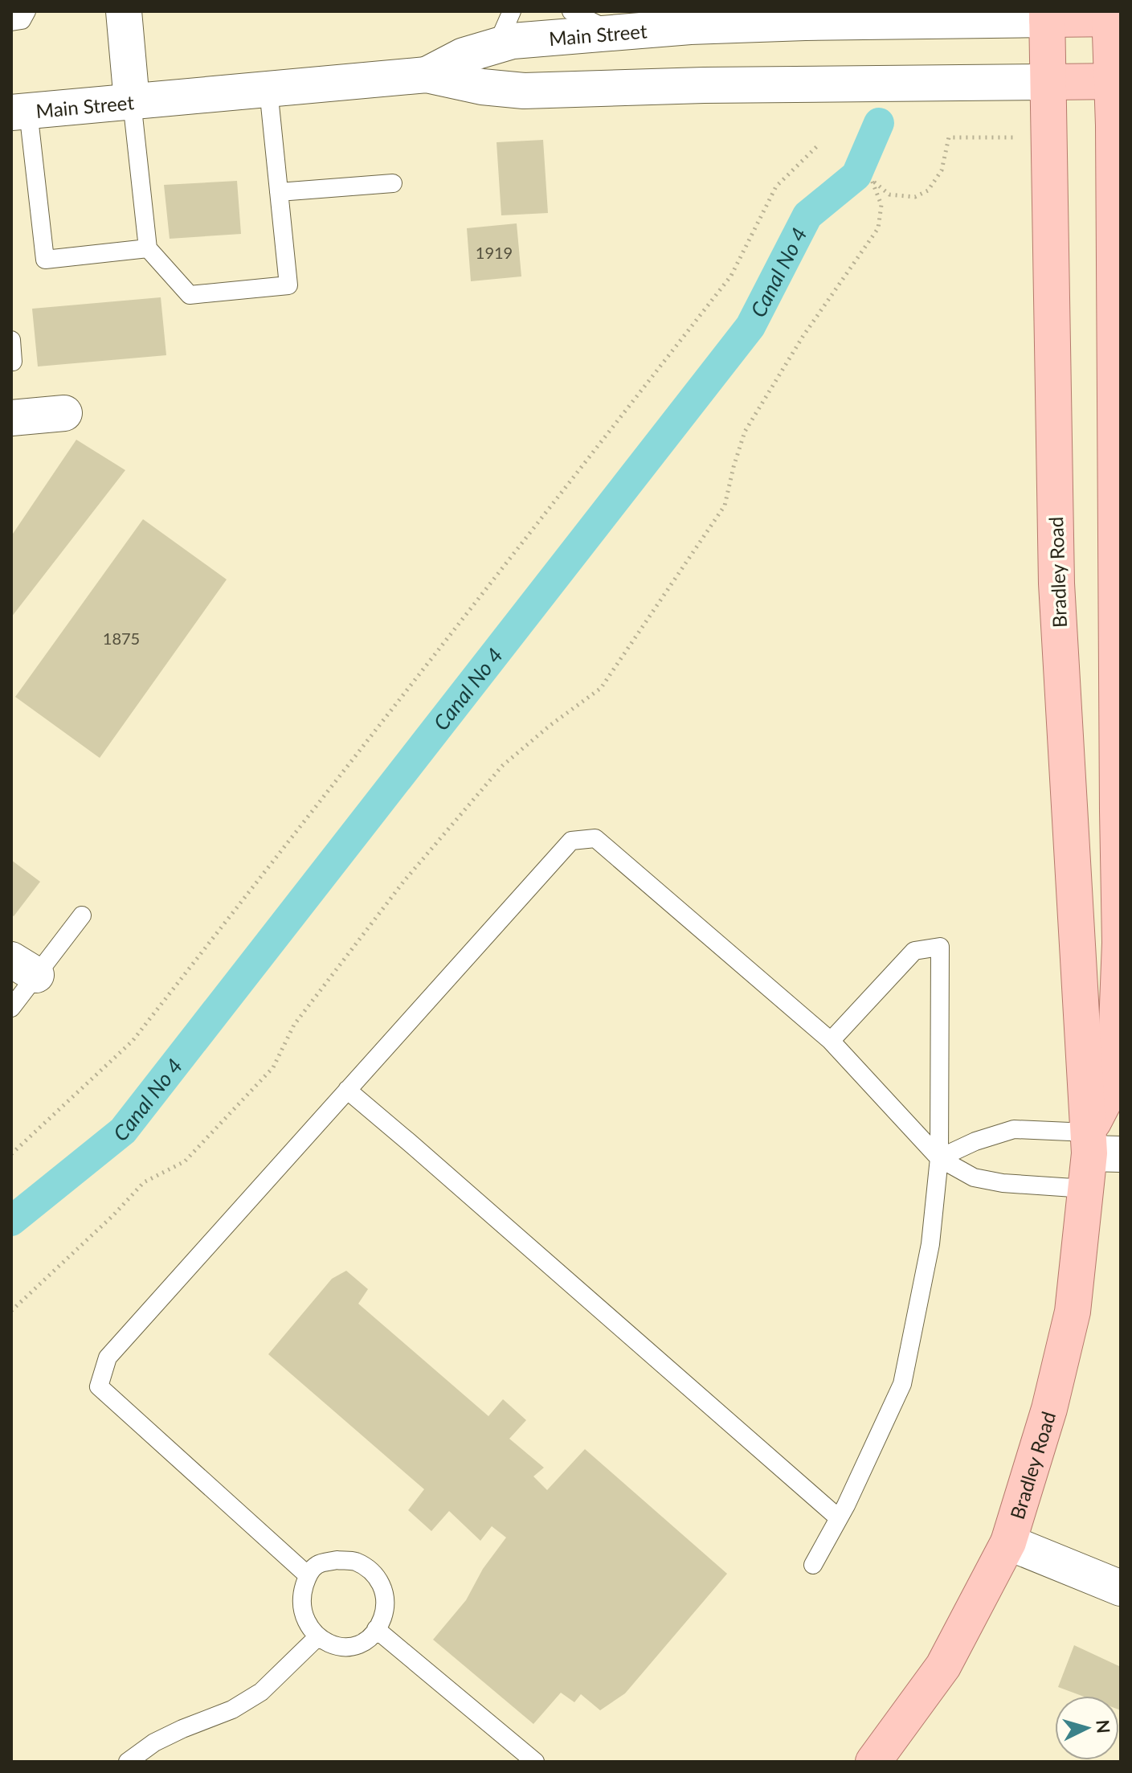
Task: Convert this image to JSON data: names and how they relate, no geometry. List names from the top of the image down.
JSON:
{
  "streets": {
    "main road": ["Main Street", "Bradley Road"]
  },
  "crossings": [
    ["Main Street", "Bradley Road"]
  ],
  "water": ["Canal No 4"],
  "house_numbers": ["1919", "1875"],
  "north": "right"
}
